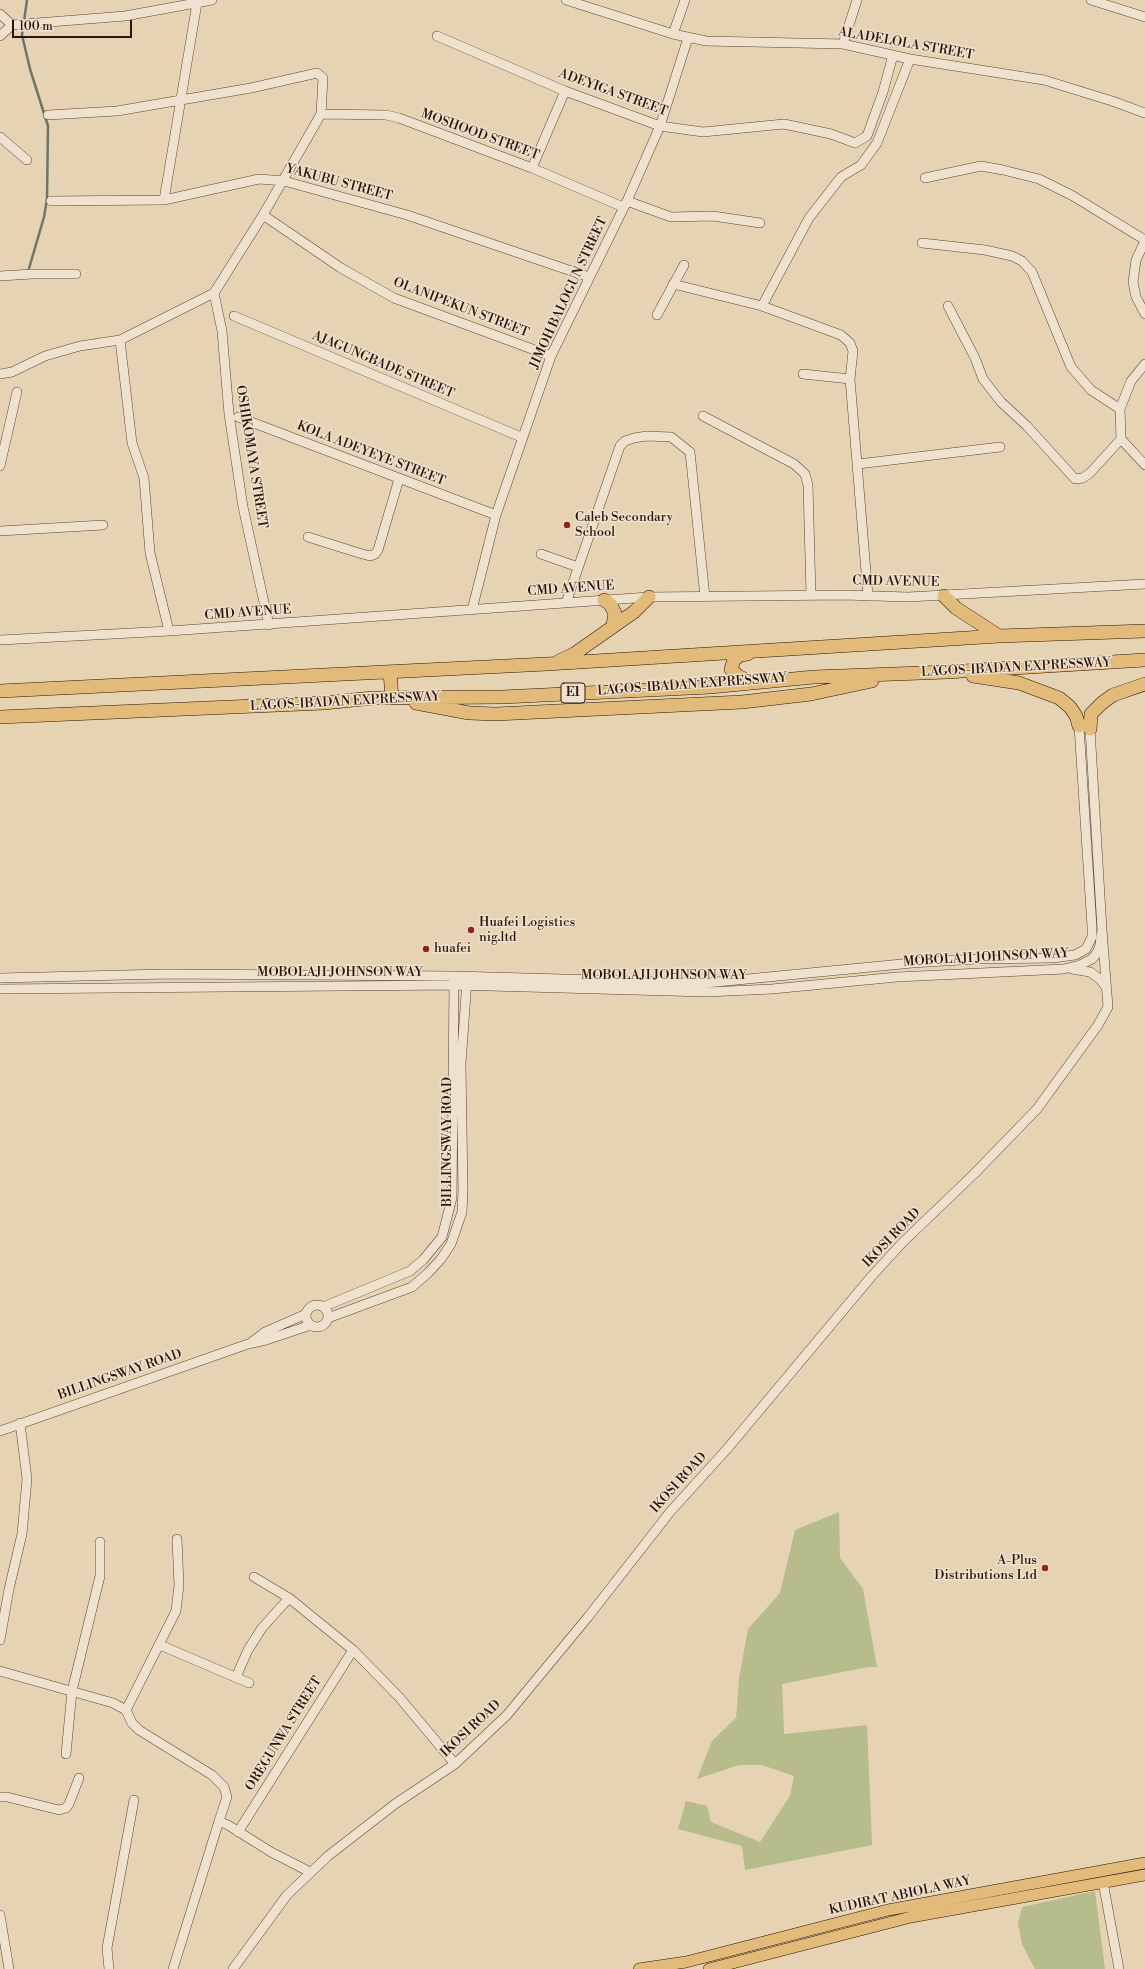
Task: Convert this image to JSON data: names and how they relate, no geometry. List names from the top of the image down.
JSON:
{
  "streets": {
    "highway": ["LAGOS-IBADAN EXPRESSWAY", "E1"],
    "main road": ["KUDIRAT ABIOLA WAY"],
    "street": [
      "ALADELOLA STREET",
      "ADEYIGA STREET",
      "MOSHOOD STREET",
      "YAKUBU STREET",
      "JIMOH BALOGUN STREET",
      "OLANIPEKUN STREET",
      "AJAGUNGBADE STREET",
      "KOLA ADEYEYE STREET",
      "OSHIKOMAYA STREET",
      "CMD AVENUE",
      "MOBOLAJI JOHNSON WAY",
      "BILLINGSWAY ROAD",
      "IKOSI ROAD",
      "OREGUNWA STREET"
    ]
  },
  "crossings": [
    ["ALADELOLA STREET", "ADEYIGA STREET"],
    ["ALADELOLA STREET", "JIMOH BALOGUN STREET"],
    ["ADEYIGA STREET", "JIMOH BALOGUN STREET"],
    ["MOSHOOD STREET", "JIMOH BALOGUN STREET"],
    ["YAKUBU STREET", "JIMOH BALOGUN STREET"],
    ["JIMOH BALOGUN STREET", "OLANIPEKUN STREET"],
    ["JIMOH BALOGUN STREET", "AJAGUNGBADE STREET"],
    ["JIMOH BALOGUN STREET", "KOLA ADEYEYE STREET"],
    ["JIMOH BALOGUN STREET", "CMD AVENUE"],
    ["OSHIKOMAYA STREET", "CMD AVENUE"],
    ["MOBOLAJI JOHNSON WAY", "BILLINGSWAY ROAD"],
    ["MOBOLAJI JOHNSON WAY", "IKOSI ROAD"]
  ],
  "places": [
    "Caleb Secondary School",
    "Huafei Logistics nig.ltd",
    "huafei",
    "A-Plus Distributions Ltd"
  ],
  "scale_bar": "100 m"
}
